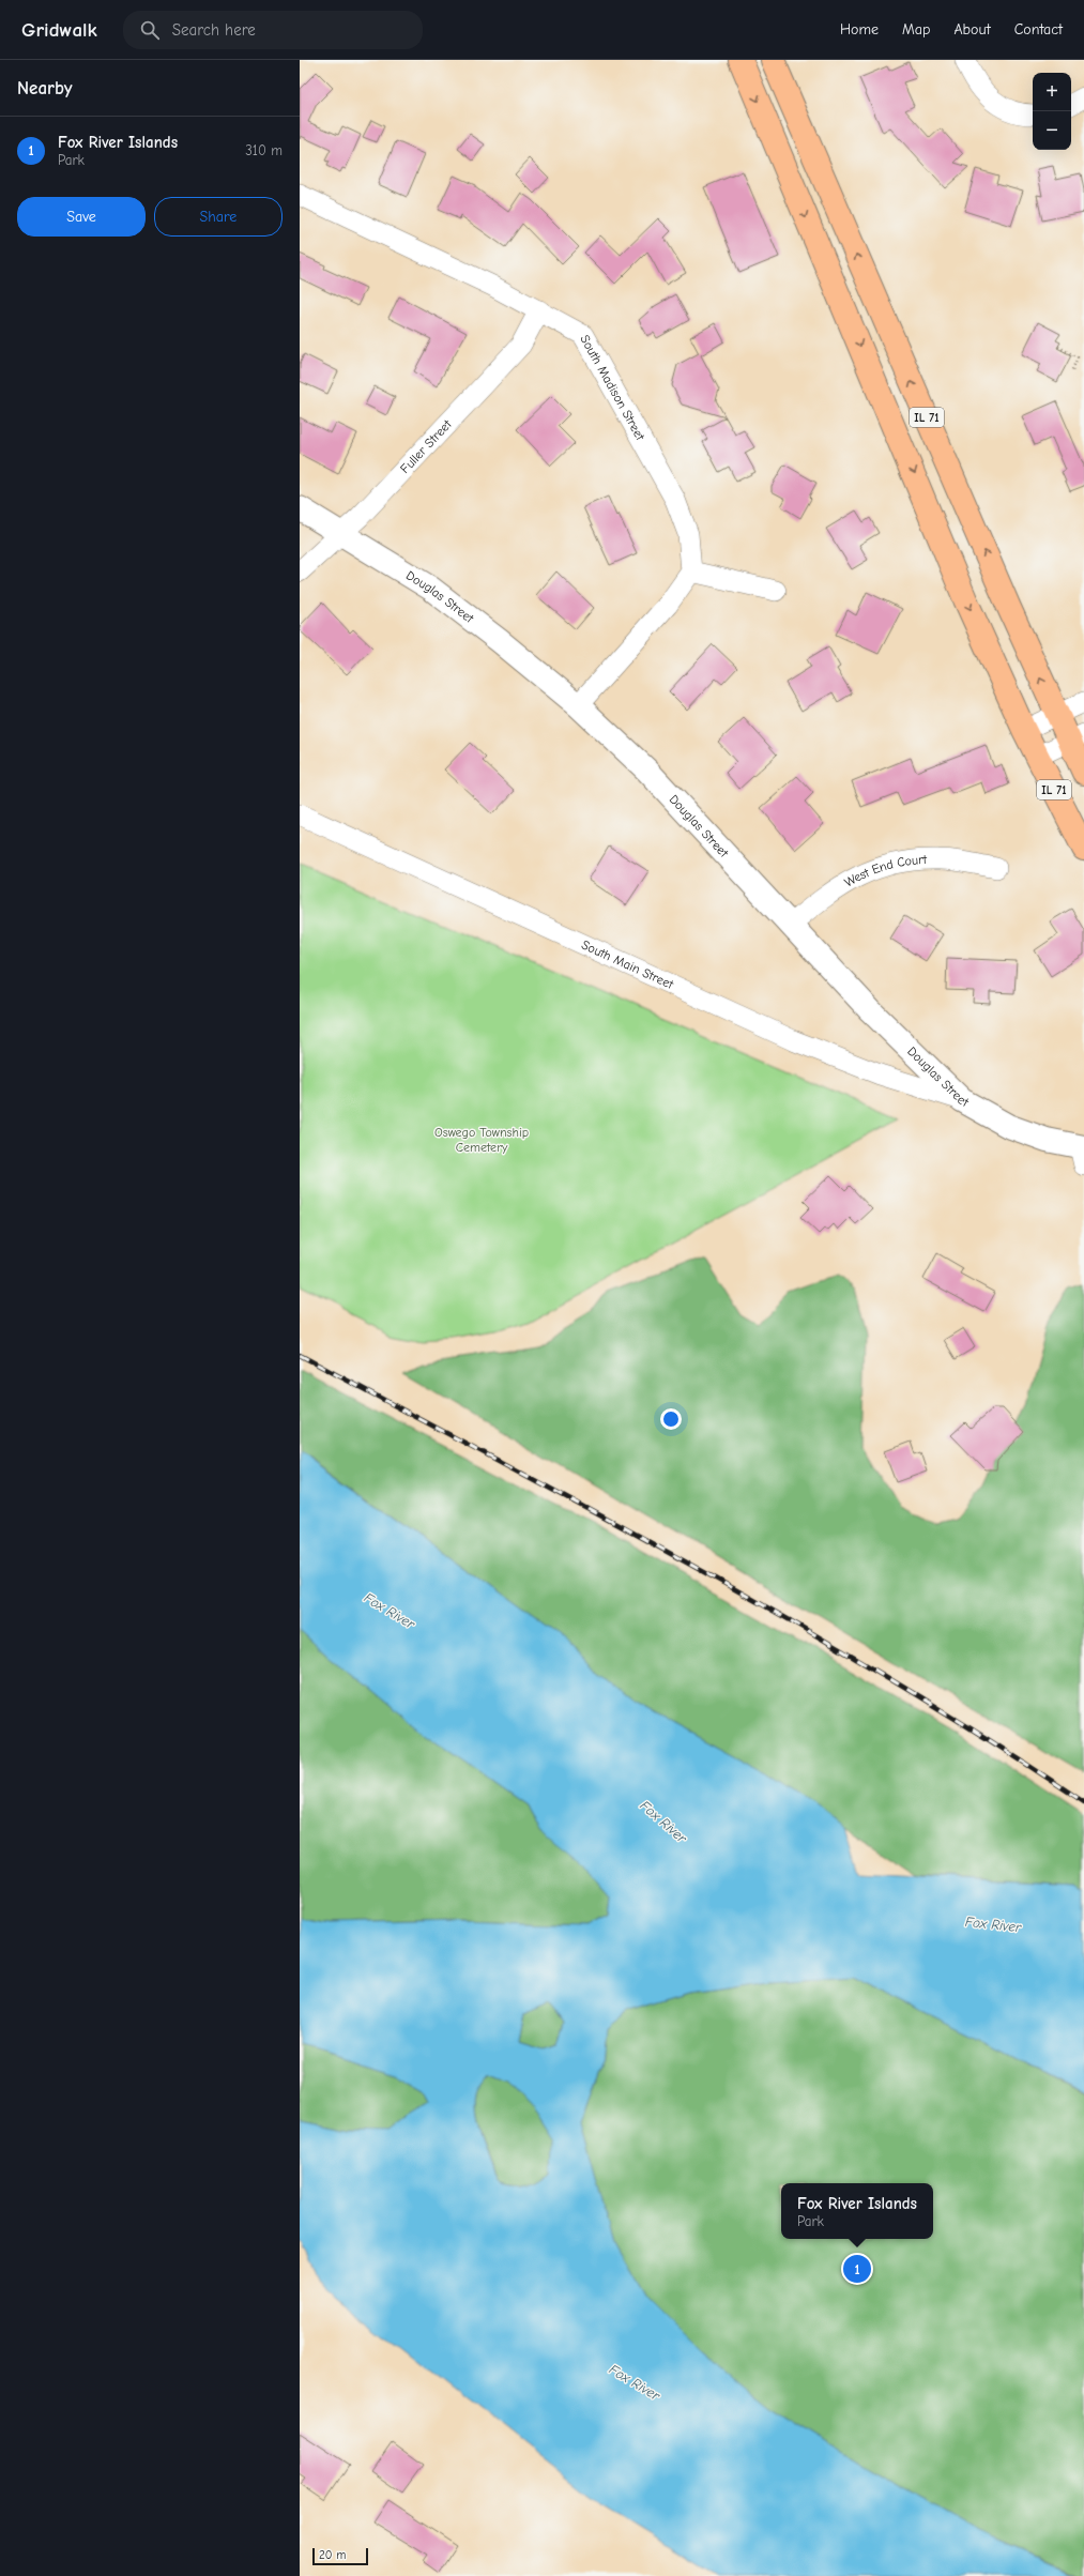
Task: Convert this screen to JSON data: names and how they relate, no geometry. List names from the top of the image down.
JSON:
{
  "streets": {
    "main road": ["IL 71"],
    "street": [
      "South Madison Street",
      "Fuller Street",
      "Douglas Street",
      "West End Court",
      "South Main Street"
    ]
  },
  "crossings": [
    ["South Madison Street", "Fuller Street"],
    ["Fuller Street", "Douglas Street"],
    ["Douglas Street", "West End Court"],
    ["Douglas Street", "South Main Street"]
  ],
  "water": ["Fox River"],
  "parks": ["Oswego Township Cemetery"],
  "scale_bar": "20 m",
  "page": {
    "header": "Gridwalk",
    "search": "Search here",
    "nav": [
      "Home",
      "Map",
      "About",
      "Contact"
    ],
    "heading": "Nearby",
    "map_buttons": ["+", "−"],
    "list": [
      {
        "mark": "1",
        "name": "Fox River Islands",
        "note": "Park",
        "value": "310 m"
      }
    ],
    "buttons": ["Save", "Share"],
    "popup": ["Fox River Islands", "Park"],
    "pins": "1",
    "scale": "20 m"
  }
}
